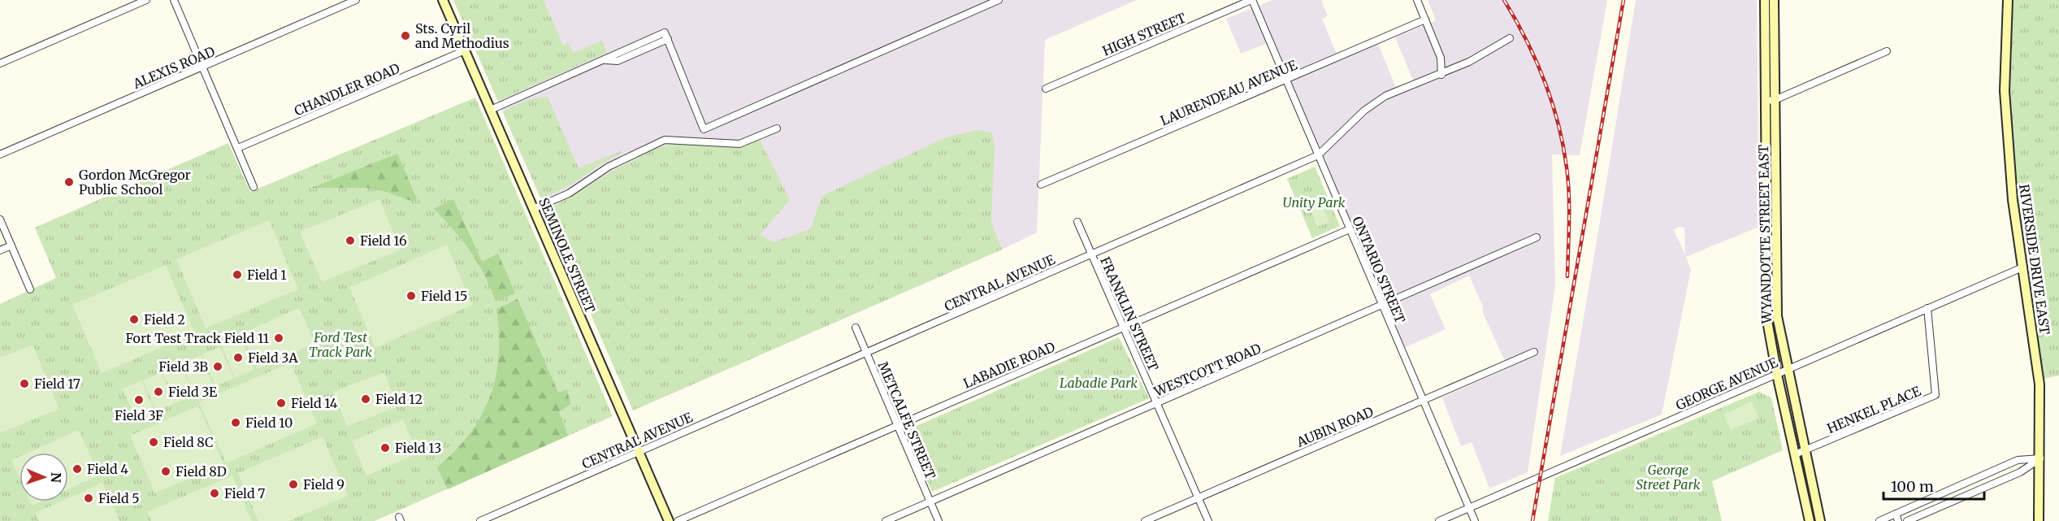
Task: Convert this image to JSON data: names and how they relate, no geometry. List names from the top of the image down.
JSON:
{
  "streets": {
    "main road": ["WYANDOTTE STREET EAST", "SEMINOLE STREET", "RIVERSIDE DRIVE EAST"],
    "street": [
      "HIGH STREET",
      "ALEXIS ROAD",
      "CHANDLER ROAD",
      "LAURENDEAU AVENUE",
      "ONTARIO STREET",
      "CENTRAL AVENUE",
      "FRANKLIN STREET",
      "LABADIE ROAD",
      "WESTCOTT ROAD",
      "GEORGE AVENUE",
      "HENKEL PLACE",
      "METCALFE STREET",
      "AUBIN ROAD"
    ]
  },
  "crossings": [
    ["HIGH STREET", "ONTARIO STREET"],
    ["CHANDLER ROAD", "SEMINOLE STREET"],
    ["LAURENDEAU AVENUE", "ONTARIO STREET"],
    ["WYANDOTTE STREET EAST", "GEORGE AVENUE"],
    ["WYANDOTTE STREET EAST", "HENKEL PLACE"],
    ["SEMINOLE STREET", "CENTRAL AVENUE"],
    ["RIVERSIDE DRIVE EAST", "GEORGE AVENUE"],
    ["ONTARIO STREET", "CENTRAL AVENUE"],
    ["ONTARIO STREET", "LABADIE ROAD"],
    ["ONTARIO STREET", "WESTCOTT ROAD"],
    ["ONTARIO STREET", "GEORGE AVENUE"],
    ["ONTARIO STREET", "AUBIN ROAD"],
    ["CENTRAL AVENUE", "FRANKLIN STREET"],
    ["CENTRAL AVENUE", "METCALFE STREET"],
    ["FRANKLIN STREET", "LABADIE ROAD"],
    ["FRANKLIN STREET", "WESTCOTT ROAD"],
    ["FRANKLIN STREET", "AUBIN ROAD"],
    ["LABADIE ROAD", "METCALFE STREET"],
    ["WESTCOTT ROAD", "METCALFE STREET"],
    ["GEORGE AVENUE", "HENKEL PLACE"]
  ],
  "parks": [
    "Unity Park",
    "Ford Test Track Park",
    "Labadie Park",
    "George Street Park"
  ],
  "places": [
    "Sts. Cyril and Methodius",
    "Gordon McGregor Public School",
    "Field 16",
    "Field 1",
    "Field 15",
    "Field 2",
    "Fort Test Track Field 11",
    "Field 3A",
    "Field 3B",
    "Field 17",
    "Field 3E",
    "Field 12",
    "Field 3F",
    "Field 14",
    "Field 10",
    "Field 8C",
    "Field 13",
    "Field 4",
    "Field 8D",
    "Field 9",
    "Field 7",
    "Field 5"
  ],
  "scale_bar": "100 m",
  "north": "right"
}
